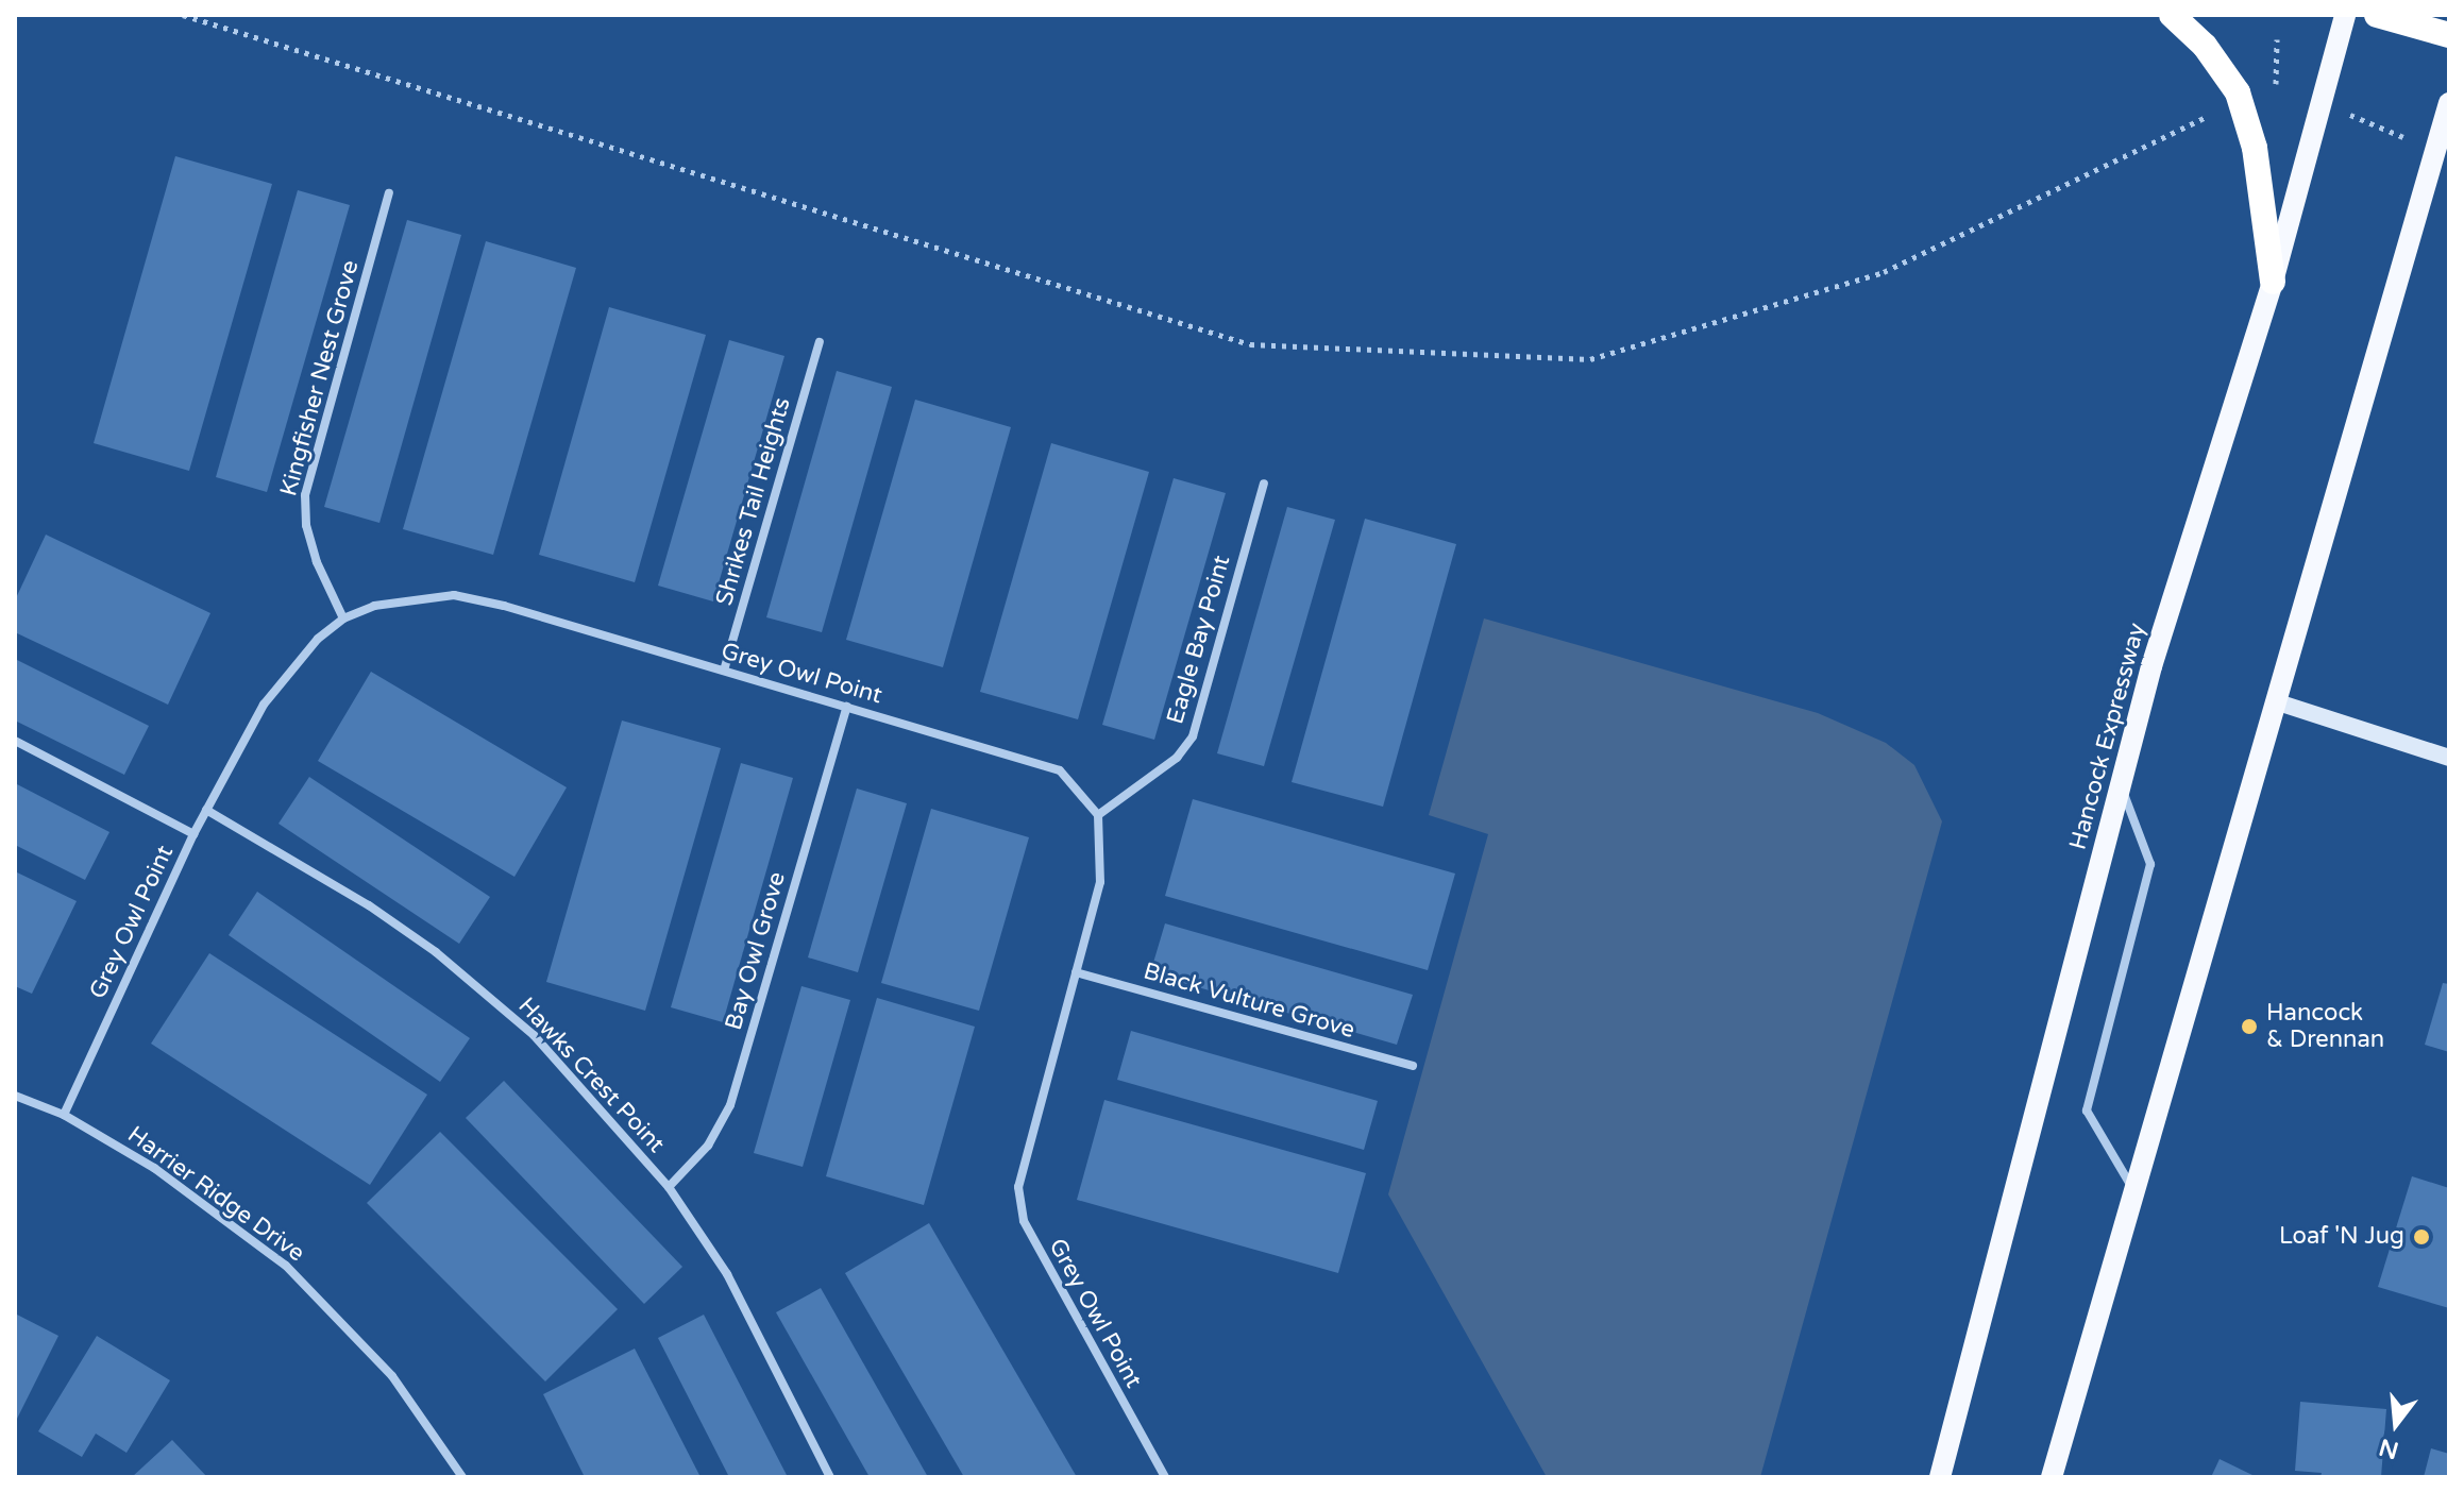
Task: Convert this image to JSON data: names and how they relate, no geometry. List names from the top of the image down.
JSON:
{
  "streets": {
    "main road": ["Hancock Expressway"],
    "street": [
      "Kingfisher Nest Grove",
      "Shrikes Tail Heights",
      "Eagle Bay Point",
      "Grey Owl Point",
      "Bay Owl Grove",
      "Black Vulture Grove",
      "Hawks Crest Point",
      "Harrier Ridge Drive"
    ]
  },
  "crossings": [
    ["Kingfisher Nest Grove", "Grey Owl Point"],
    ["Shrikes Tail Heights", "Grey Owl Point"],
    ["Eagle Bay Point", "Grey Owl Point"],
    ["Grey Owl Point", "Bay Owl Grove"],
    ["Grey Owl Point", "Black Vulture Grove"],
    ["Grey Owl Point", "Hawks Crest Point"],
    ["Grey Owl Point", "Harrier Ridge Drive"],
    ["Bay Owl Grove", "Hawks Crest Point"]
  ],
  "places": ["Hancock & Drennan", "Loaf 'N Jug"],
  "north": "bottom"
}
